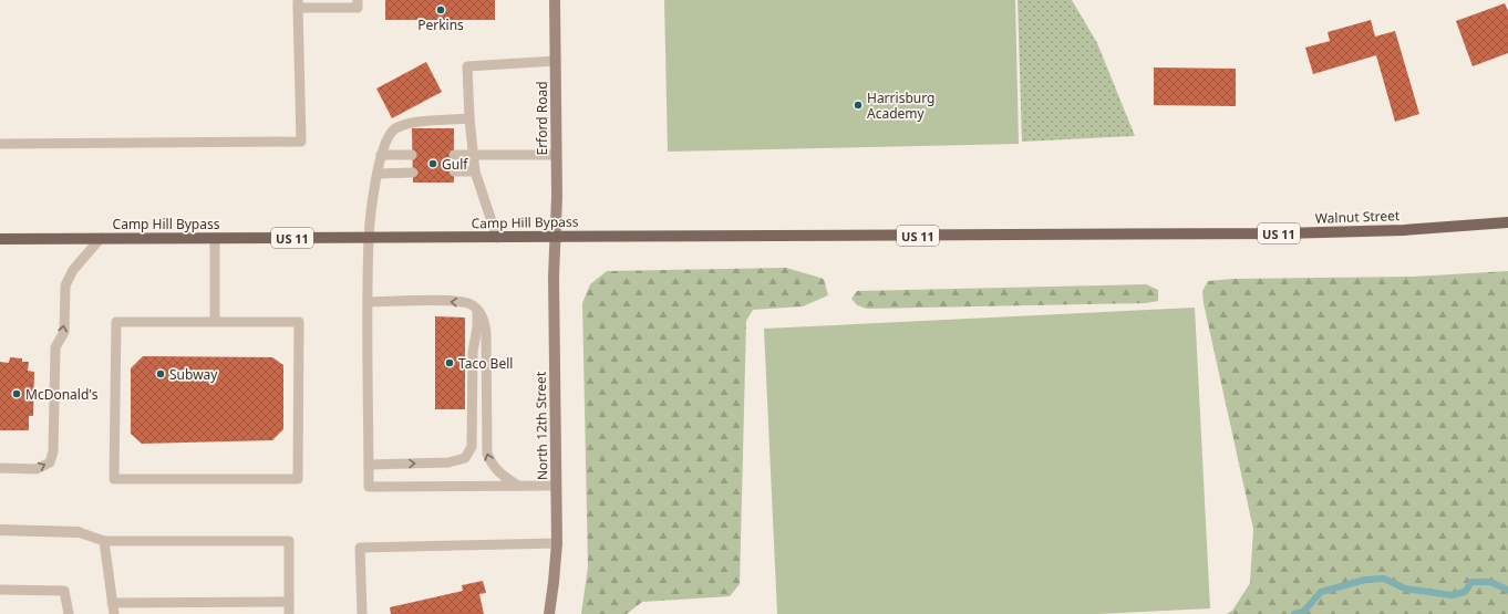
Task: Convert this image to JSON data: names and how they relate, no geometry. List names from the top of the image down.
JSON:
{
  "streets": {
    "main road": [
      "Erford Road",
      "Walnut Street",
      "Camp Hill Bypass",
      "US 11",
      "North 12th Street"
    ]
  },
  "crossings": [
    ["Erford Road", "Camp Hill Bypass"],
    ["Erford Road", "North 12th Street"],
    ["Walnut Street", "Camp Hill Bypass"],
    ["Camp Hill Bypass", "North 12th Street"]
  ],
  "places": [
    "Perkins",
    "Harrisburg Academy",
    "Gulf",
    "Taco Bell",
    "Subway",
    "McDonald's"
  ]
}
